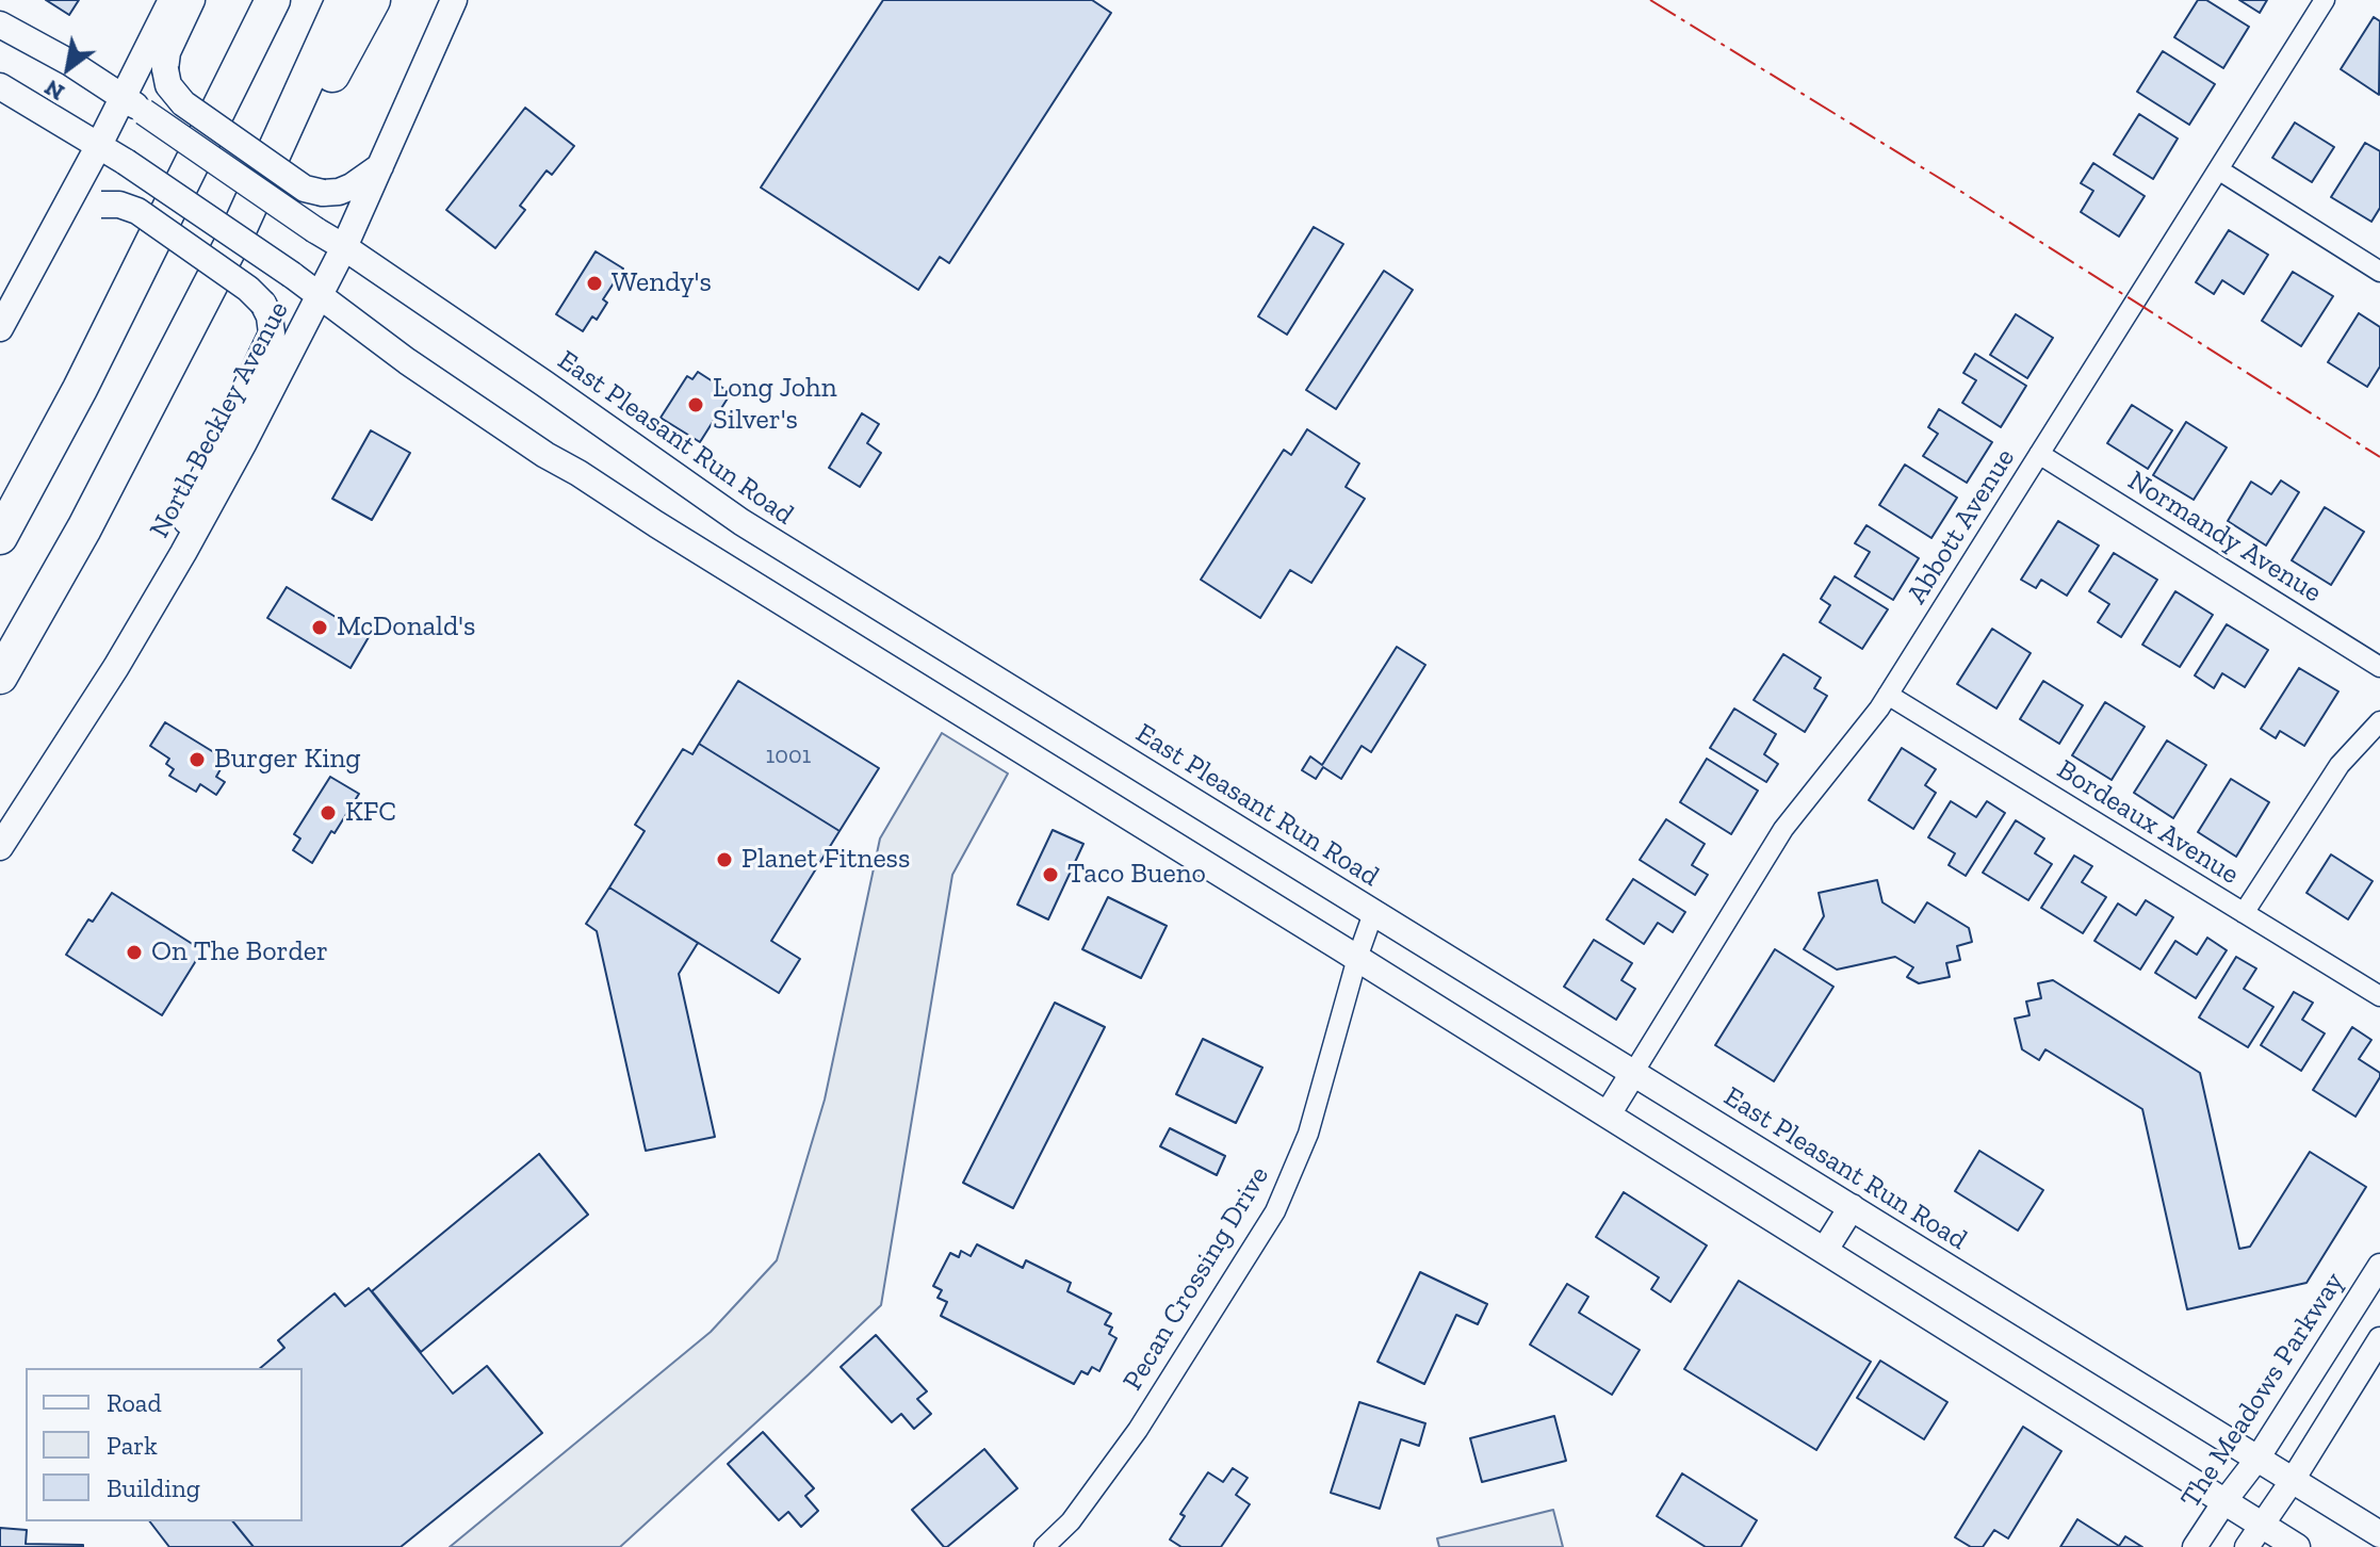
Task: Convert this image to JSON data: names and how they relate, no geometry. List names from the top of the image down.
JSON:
{
  "streets": {
    "main road": ["North Beckley Avenue", "East Pleasant Run Road"],
    "street": [
      "Abbott Avenue",
      "Normandy Avenue",
      "Bordeaux Avenue",
      "Pecan Crossing Drive",
      "The Meadows Parkway"
    ]
  },
  "crossings": [
    ["North Beckley Avenue", "East Pleasant Run Road"],
    ["East Pleasant Run Road", "Abbott Avenue"],
    ["East Pleasant Run Road", "Pecan Crossing Drive"],
    ["East Pleasant Run Road", "The Meadows Parkway"],
    ["Abbott Avenue", "Normandy Avenue"],
    ["Abbott Avenue", "Bordeaux Avenue"]
  ],
  "places": [
    "Wendy's",
    "Long John Silver's",
    "McDonald's",
    "Burger King",
    "KFC",
    "Planet Fitness",
    "Taco Bueno",
    "On The Border"
  ],
  "house_numbers": ["1001"],
  "legend": ["Road", "Park", "Building"],
  "north": "bottom left"
}
